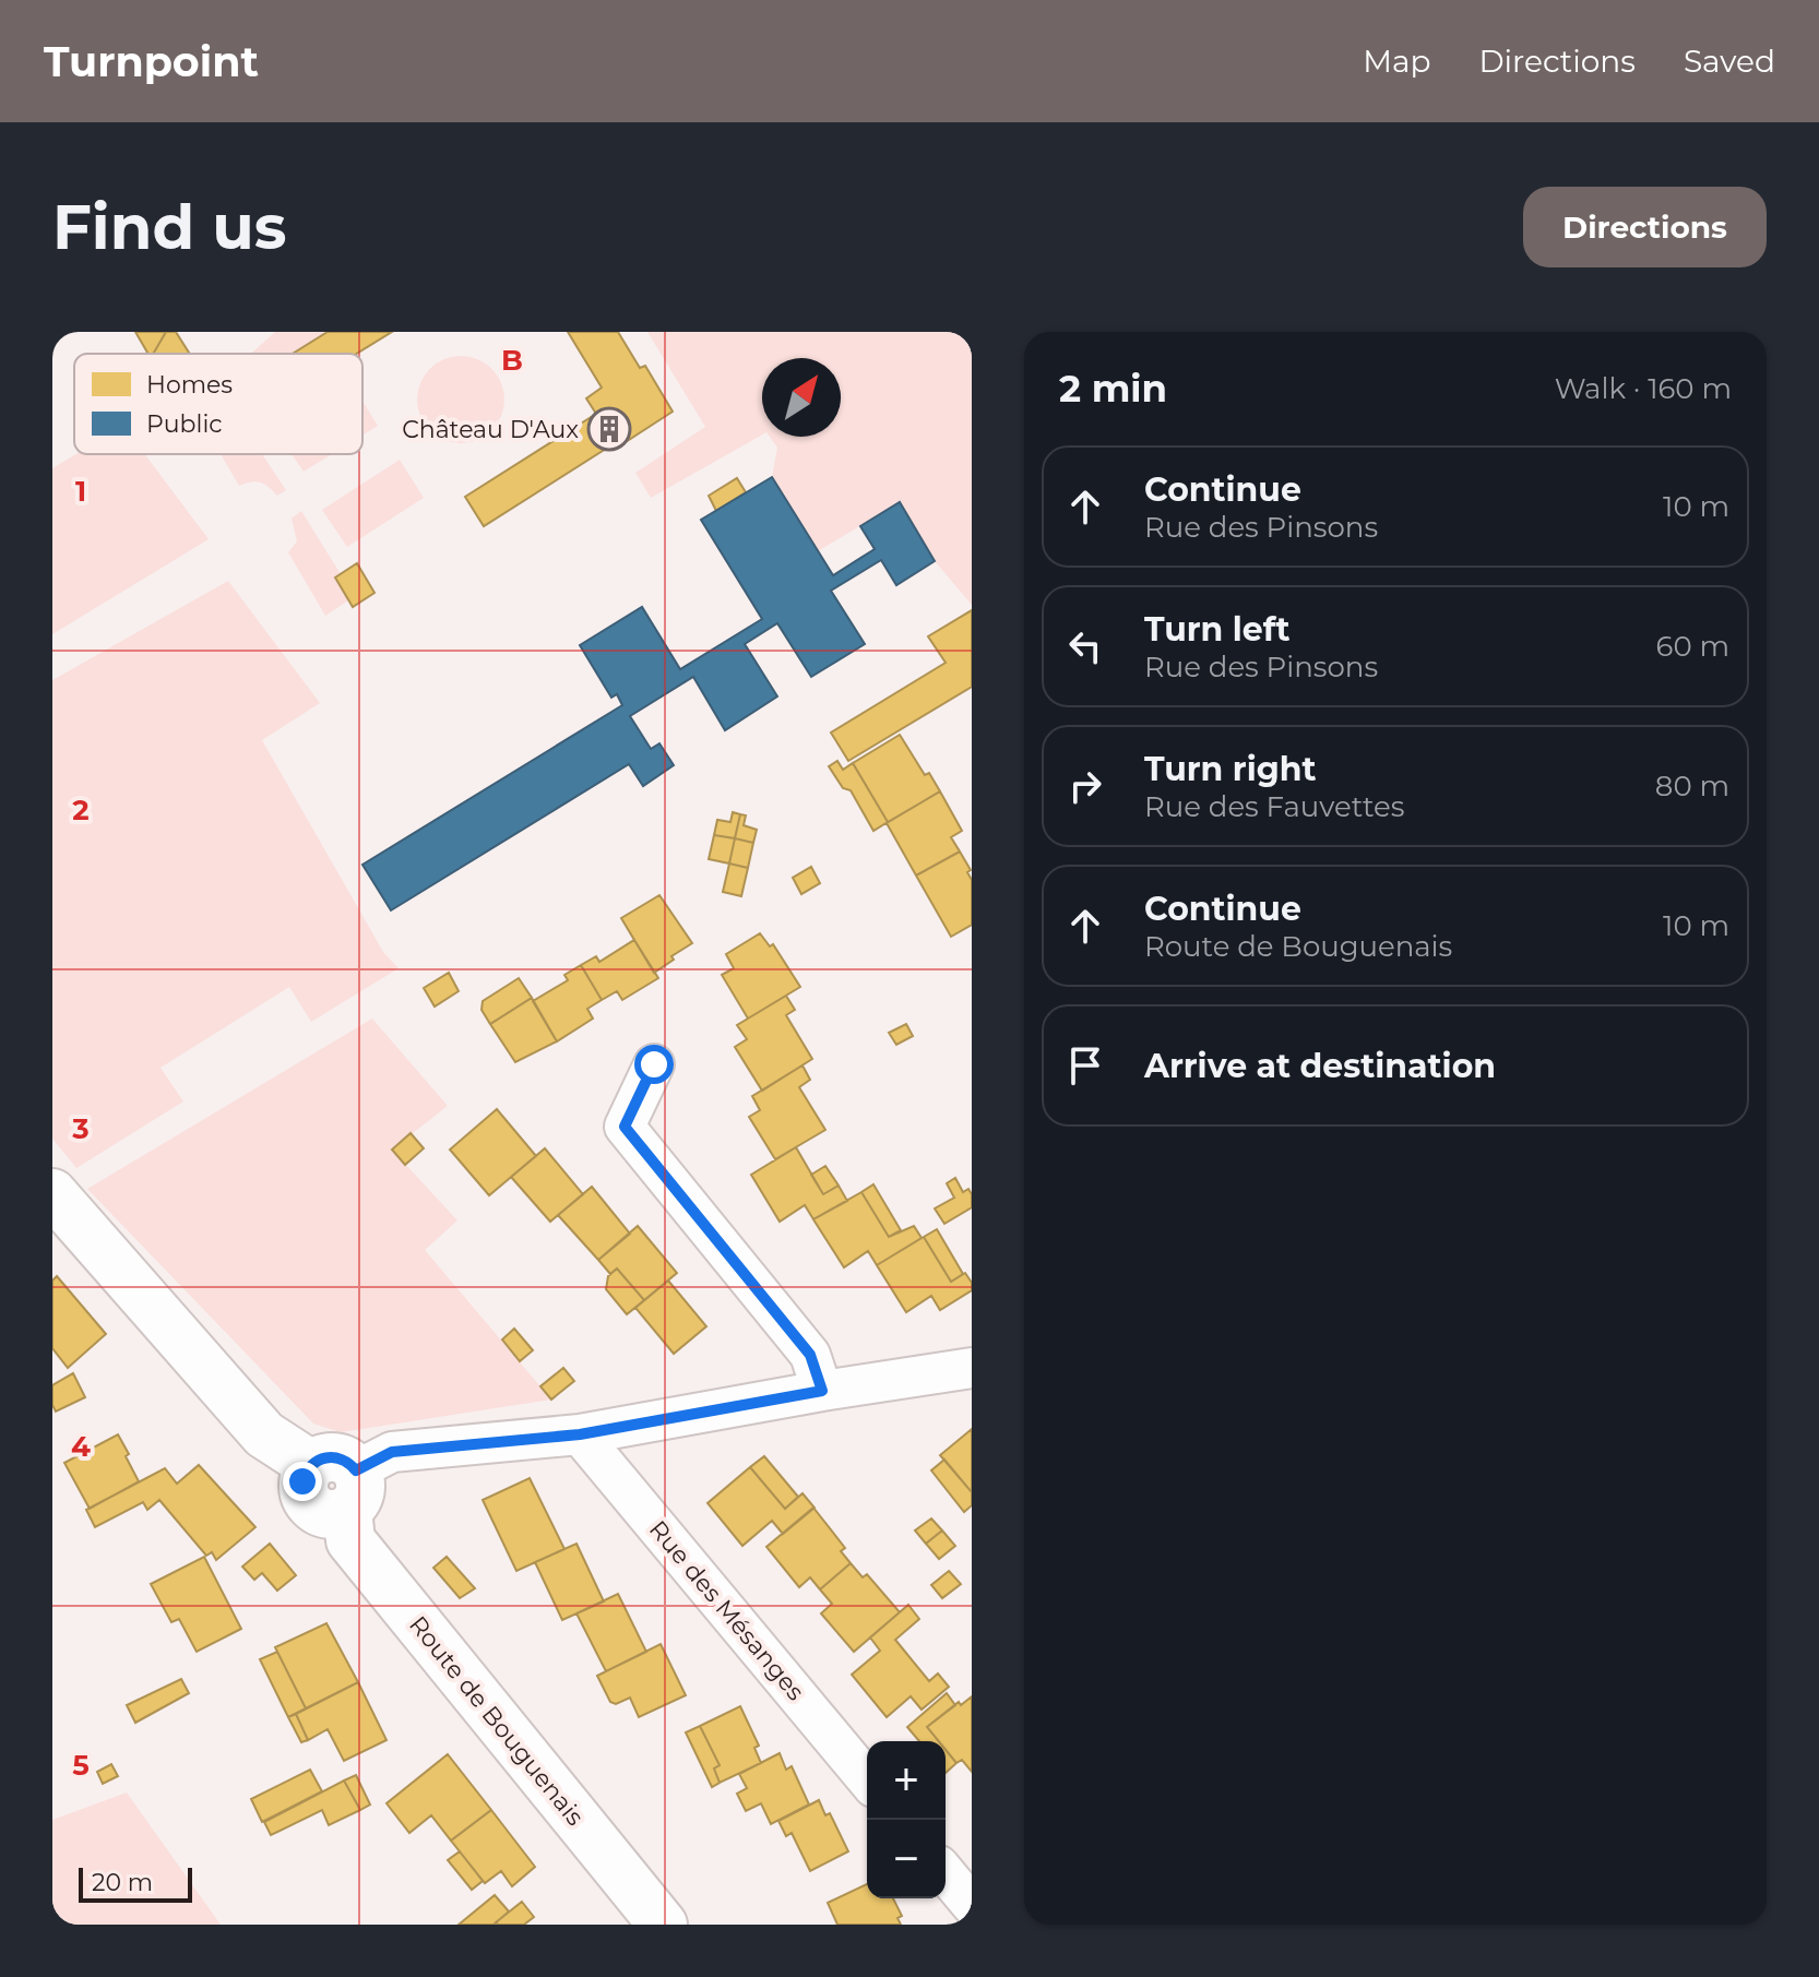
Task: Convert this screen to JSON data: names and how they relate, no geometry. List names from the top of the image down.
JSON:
{
  "streets": {
    "street": ["Rue des Mésanges", "Route de Bouguenais"]
  },
  "places": {
    "building": ["Château D'Aux"]
  },
  "legend": ["Homes", "Public"],
  "scale_bar": "20 m",
  "north": "top right",
  "page": {
    "header": "Turnpoint",
    "nav": ["Map", "Directions", "Saved"],
    "buttons": "Directions",
    "title": "Find us",
    "heading": ["2 min", "Walk · 160 m"],
    "list": [
      ["Continue", "Rue des Pinsons", "10 m"],
      ["Turn left", "Rue des Pinsons", "60 m"],
      ["Turn right", "Rue des Fauvettes", "80 m"],
      ["Continue", "Route de Bouguenais", "10 m"],
      "Arrive at destination"
    ],
    "map_buttons": ["+", "−"],
    "scale": "20 m"
  },
  "grid": {
    "columns": ["B"],
    "rows": [
      "1",
      "2",
      "3",
      "4",
      "5"
    ]
  }
}
